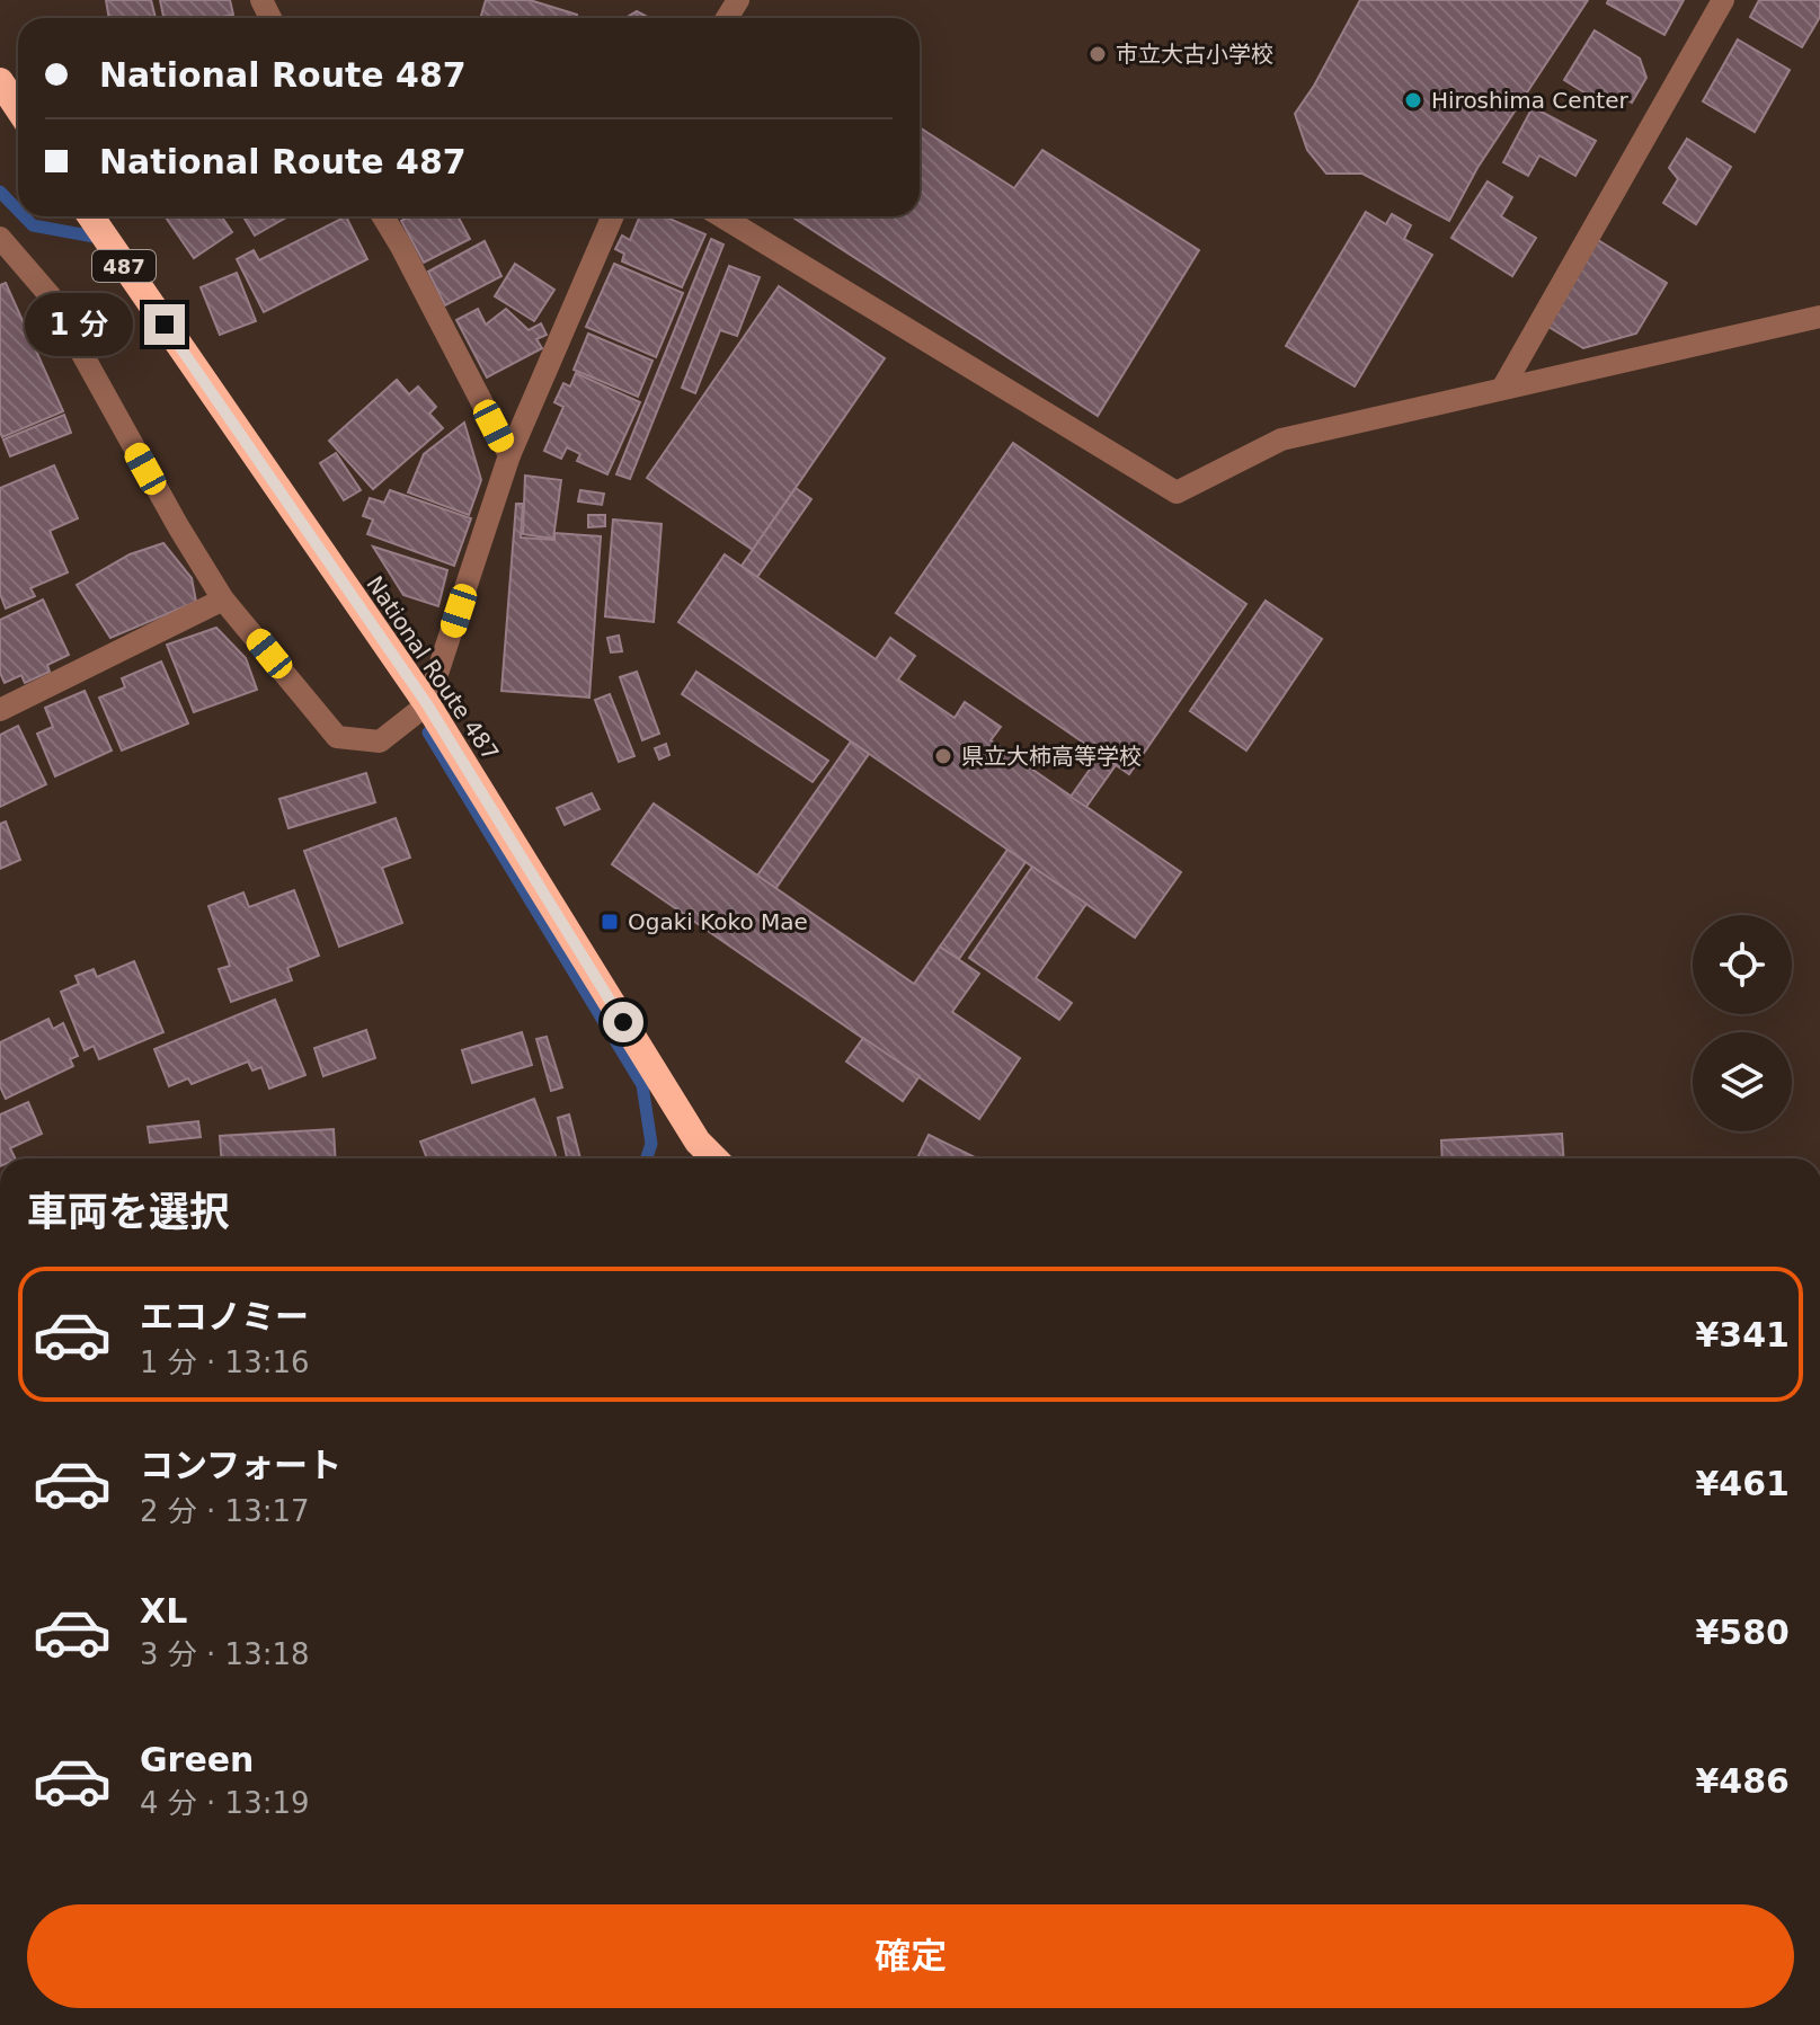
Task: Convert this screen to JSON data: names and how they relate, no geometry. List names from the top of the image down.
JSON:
{
  "streets": {
    "highway": ["487", "National Route 487"]
  },
  "places": {
    "other": ["市立大古小学校", "Hiroshima Center", "県立大柿高等学校"],
    "transit": ["Ogaki Koko Mae"]
  },
  "page": {
    "banner": ["National Route 487", "National Route 487"],
    "bubble": "1 分",
    "heading": "車両を選択",
    "list": [
      {
        "name": "エコノミー",
        "note": "1 分 · 13:16",
        "value": "¥341"
      },
      {
        "name": "コンフォート",
        "note": "2 分 · 13:17",
        "value": "¥461"
      },
      {
        "name": "XL",
        "note": "3 分 · 13:18",
        "value": "¥580"
      },
      {
        "name": "Green",
        "note": "4 分 · 13:19",
        "value": "¥486"
      }
    ],
    "buttons": "確定"
  }
}
